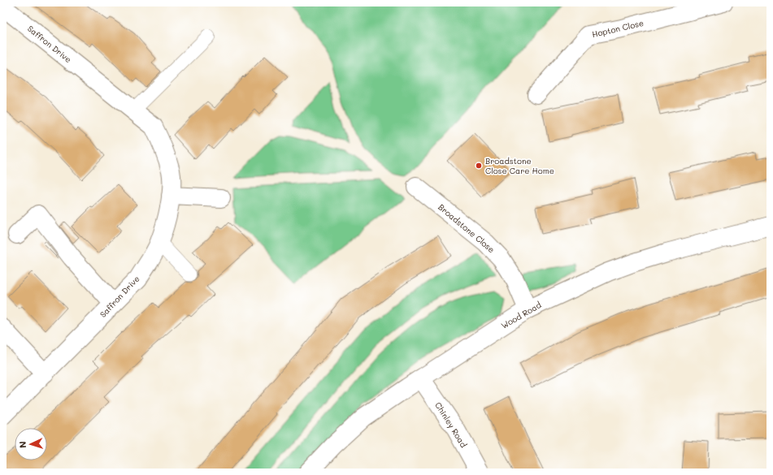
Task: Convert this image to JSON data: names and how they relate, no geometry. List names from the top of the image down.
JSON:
{
  "streets": {
    "street": [
      "Hopton Close",
      "Saffron Drive",
      "Broadstone Close",
      "Wood Road",
      "Chinley Road"
    ]
  },
  "crossings": [
    ["Broadstone Close", "Wood Road"],
    ["Wood Road", "Chinley Road"]
  ],
  "places": ["Broadstone Close Care Home"],
  "north": "left"
}
